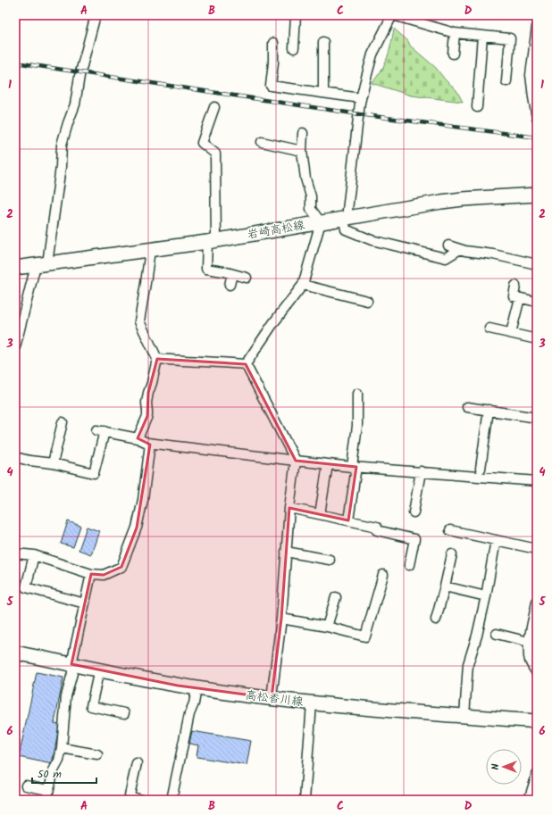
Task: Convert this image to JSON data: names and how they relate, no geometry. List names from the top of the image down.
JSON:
{
  "streets": {
    "main road": ["岩崎高松線", "高松香川線"]
  },
  "scale_bar": "50 m",
  "north": "left",
  "grid": {
    "columns": [
      "A",
      "B",
      "C",
      "D"
    ],
    "rows": [
      "1",
      "2",
      "3",
      "4",
      "5",
      "6"
    ]
  }
}
